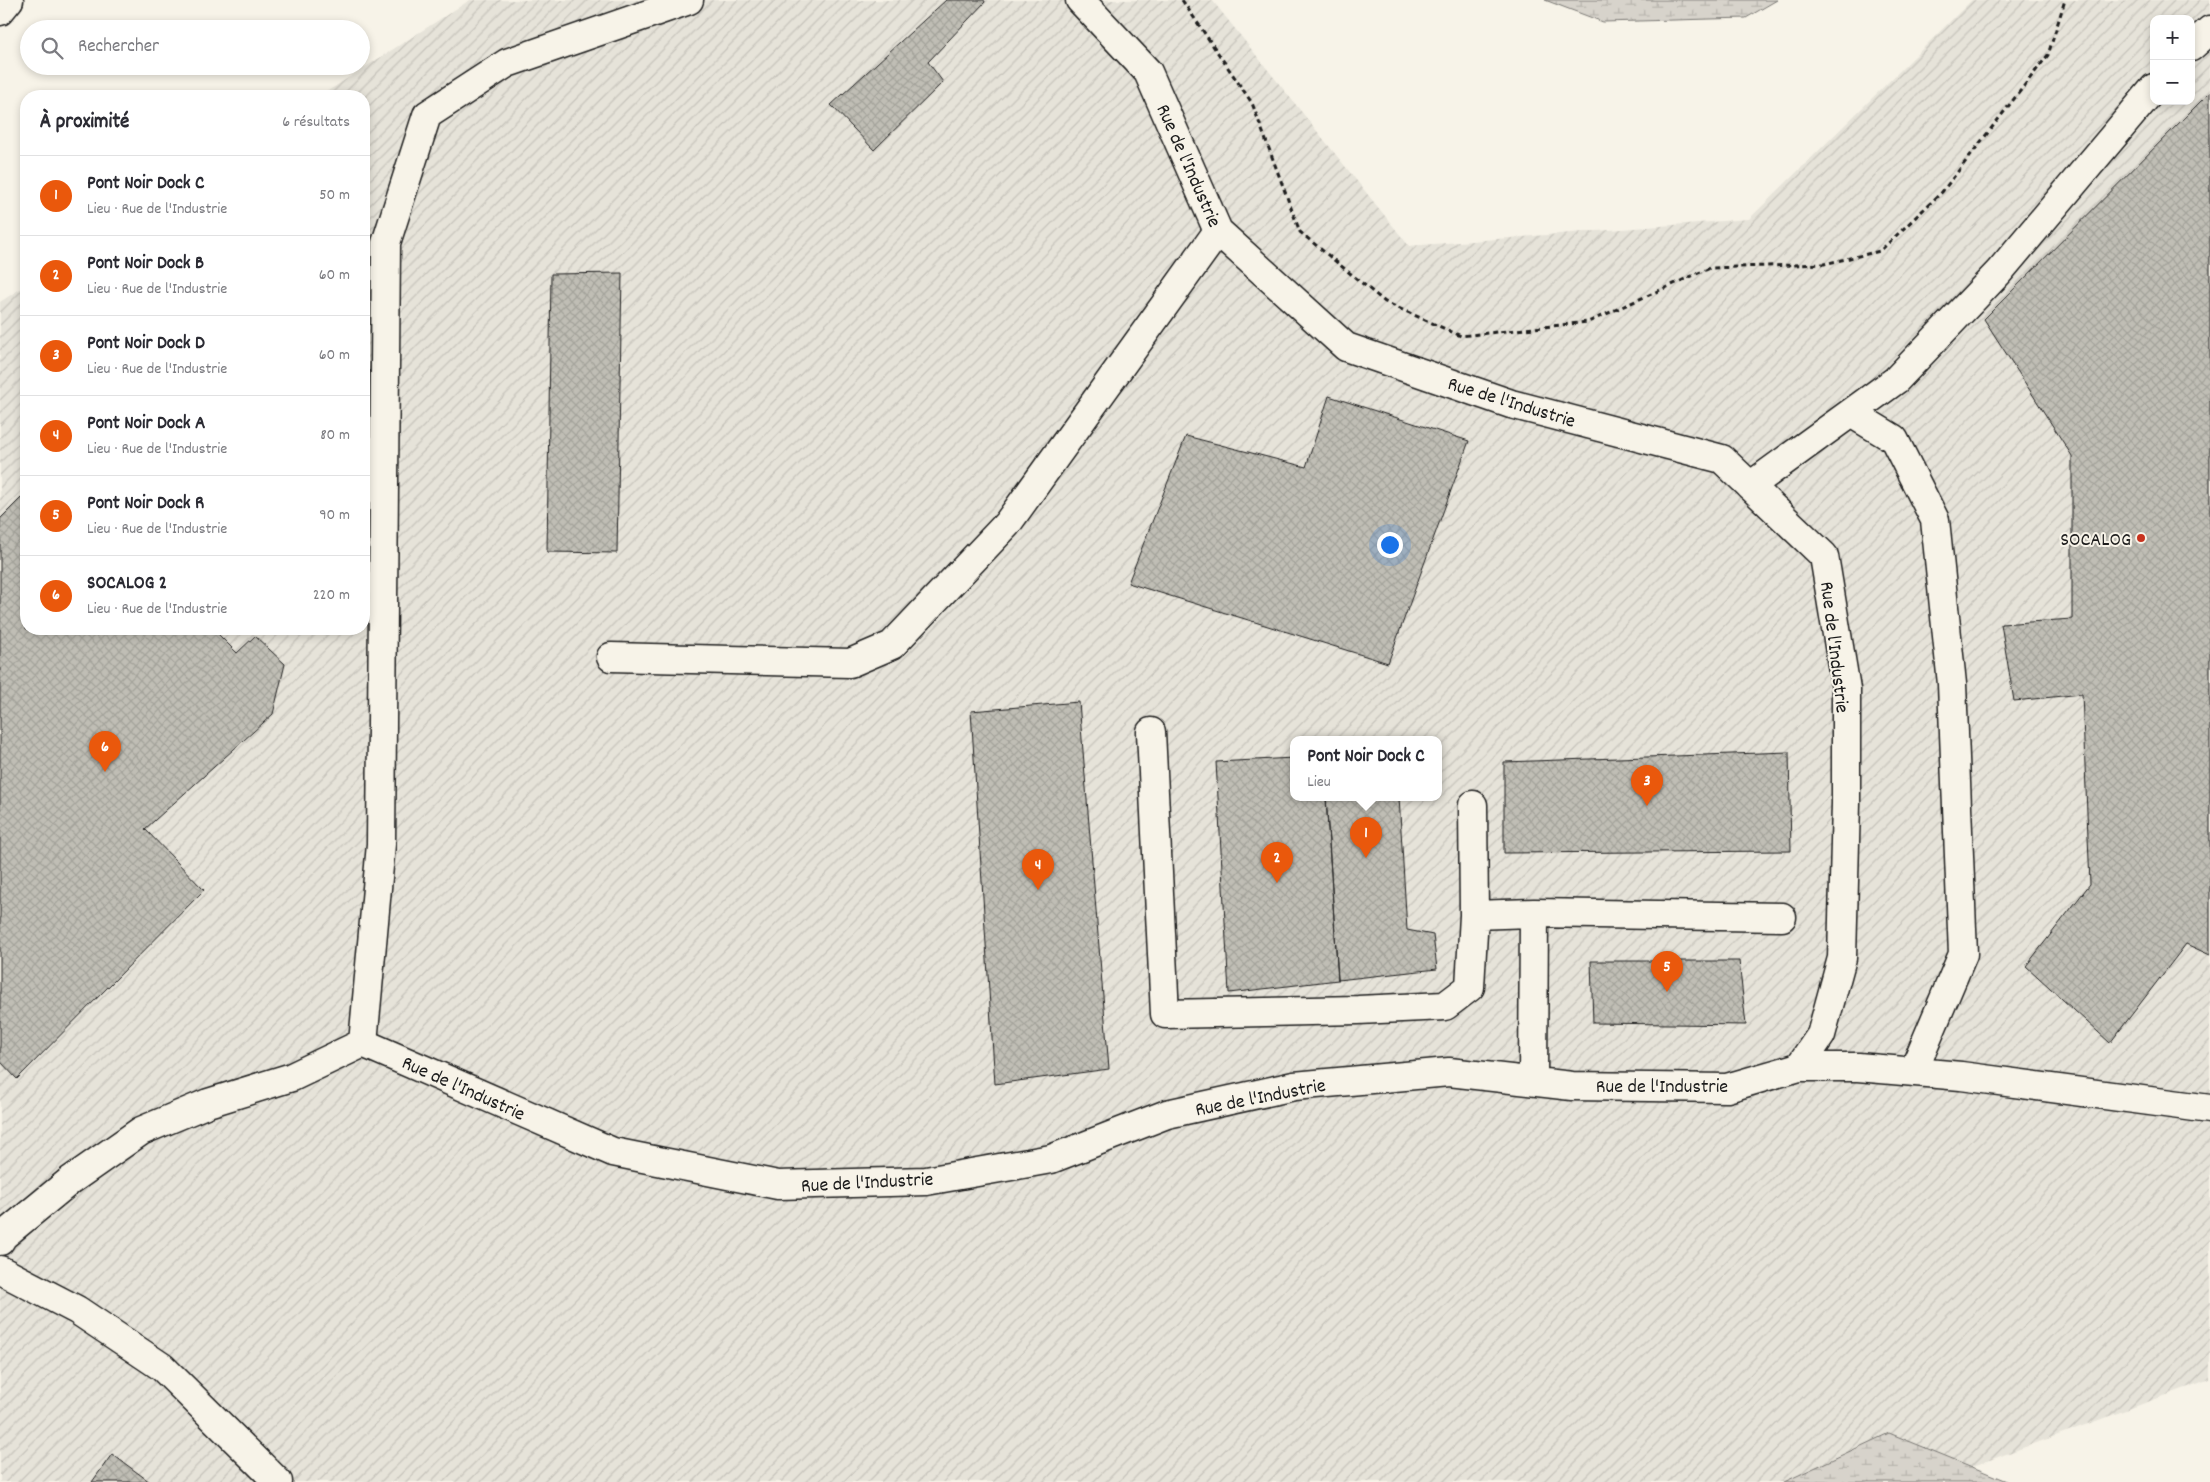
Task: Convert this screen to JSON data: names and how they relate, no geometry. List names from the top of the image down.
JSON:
{
  "streets": {
    "main road": ["Rue de l'Industrie"]
  },
  "places": ["SOCALOG"],
  "page": {
    "map_buttons": ["+", "−"],
    "search": "Rechercher",
    "heading": ["À proximité", "6 résultats"],
    "list": [
      {
        "mark": "1",
        "name": "Pont Noir Dock C",
        "note": "Lieu · Rue de l'Industrie",
        "value": "50 m"
      },
      {
        "mark": "2",
        "name": "Pont Noir Dock B",
        "note": "Lieu · Rue de l'Industrie",
        "value": "60 m"
      },
      {
        "mark": "3",
        "name": "Pont Noir Dock D",
        "note": "Lieu · Rue de l'Industrie",
        "value": "60 m"
      },
      {
        "mark": "4",
        "name": "Pont Noir Dock A",
        "note": "Lieu · Rue de l'Industrie",
        "value": "80 m"
      },
      {
        "mark": "5",
        "name": "Pont Noir Dock R",
        "note": "Lieu · Rue de l'Industrie",
        "value": "90 m"
      },
      {
        "mark": "6",
        "name": "SOCALOG 2",
        "note": "Lieu · Rue de l'Industrie",
        "value": "220 m"
      }
    ],
    "pins": [
      "6",
      "3",
      "1",
      "2",
      "4",
      "5"
    ],
    "popup": ["Pont Noir Dock C", "Lieu"]
  }
}
